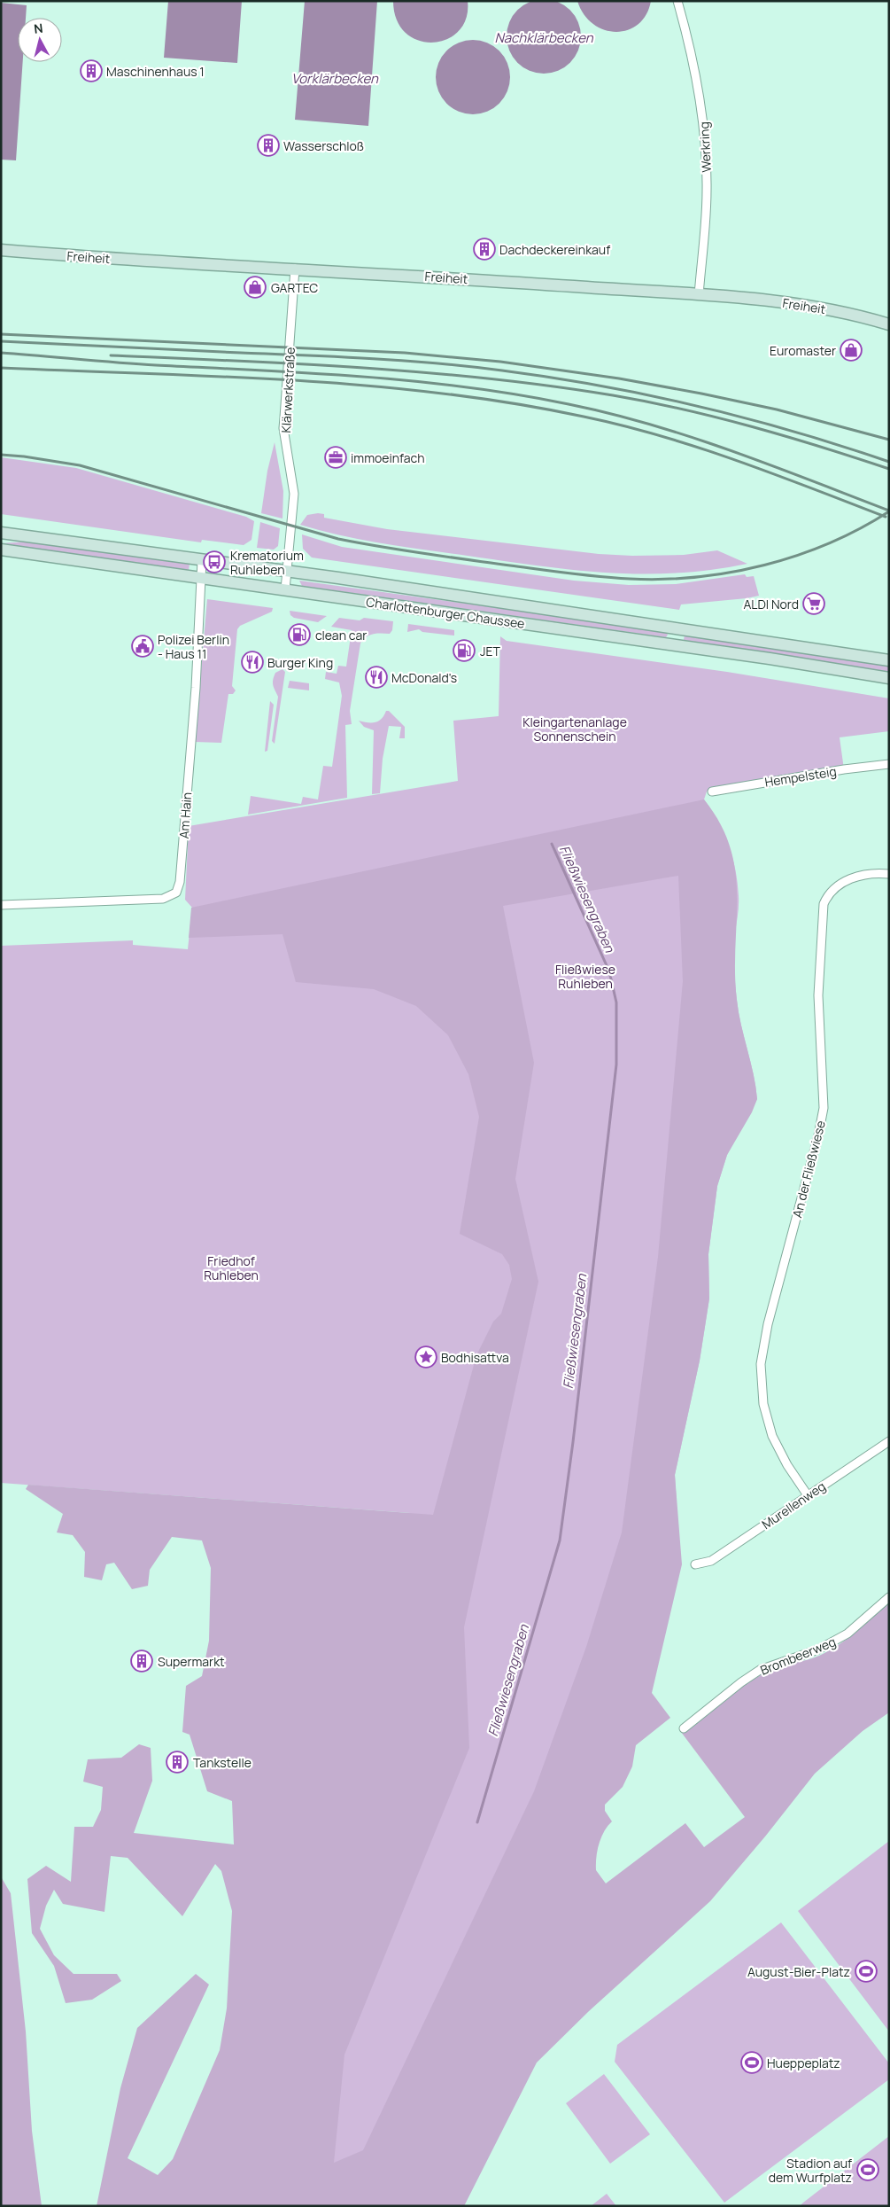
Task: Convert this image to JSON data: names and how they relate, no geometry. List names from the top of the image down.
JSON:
{
  "streets": {
    "main road": ["Freiheit", "Charlottenburger Chaussee"],
    "street": [
      "Werkring",
      "Klärwerkstraße",
      "Hempelsteig",
      "Am Hain",
      "An der Fließwiese",
      "Murellenweg",
      "Brombeerweg"
    ]
  },
  "crossings": [
    ["Werkring", "Freiheit"],
    ["Freiheit", "Klärwerkstraße"],
    ["Klärwerkstraße", "Charlottenburger Chaussee"],
    ["Charlottenburger Chaussee", "Am Hain"],
    ["An der Fließwiese", "Murellenweg"]
  ],
  "water": ["Nachklärbecken", "Vorklärbecken", "Fließwiesengraben"],
  "parks": ["Kleingartenanlage Sonnenschein", "Fließwiese Ruhleben", "Friedhof Ruhleben"],
  "places": {
    "building": [
      "Maschinenhaus 1",
      "Wasserschloß",
      "Dachdeckereinkauf",
      "Supermarkt",
      "Tankstelle"
    ],
    "shop": ["GARTEC", "Euromaster"],
    "office": ["immoeinfach"],
    "bus stop": ["Krematorium Ruhleben"],
    "supermarket": ["ALDI Nord"],
    "fuel station": ["clean car", "JET"],
    "public building": ["Polizei Berlin - Haus 11"],
    "restaurant": ["Burger King", "McDonald's"],
    "place": ["Bodhisattva"],
    "sports": ["August-Bier-Platz", "Hueppeplatz", "Stadion auf dem Wurfplatz"]
  },
  "north": "top"
}
